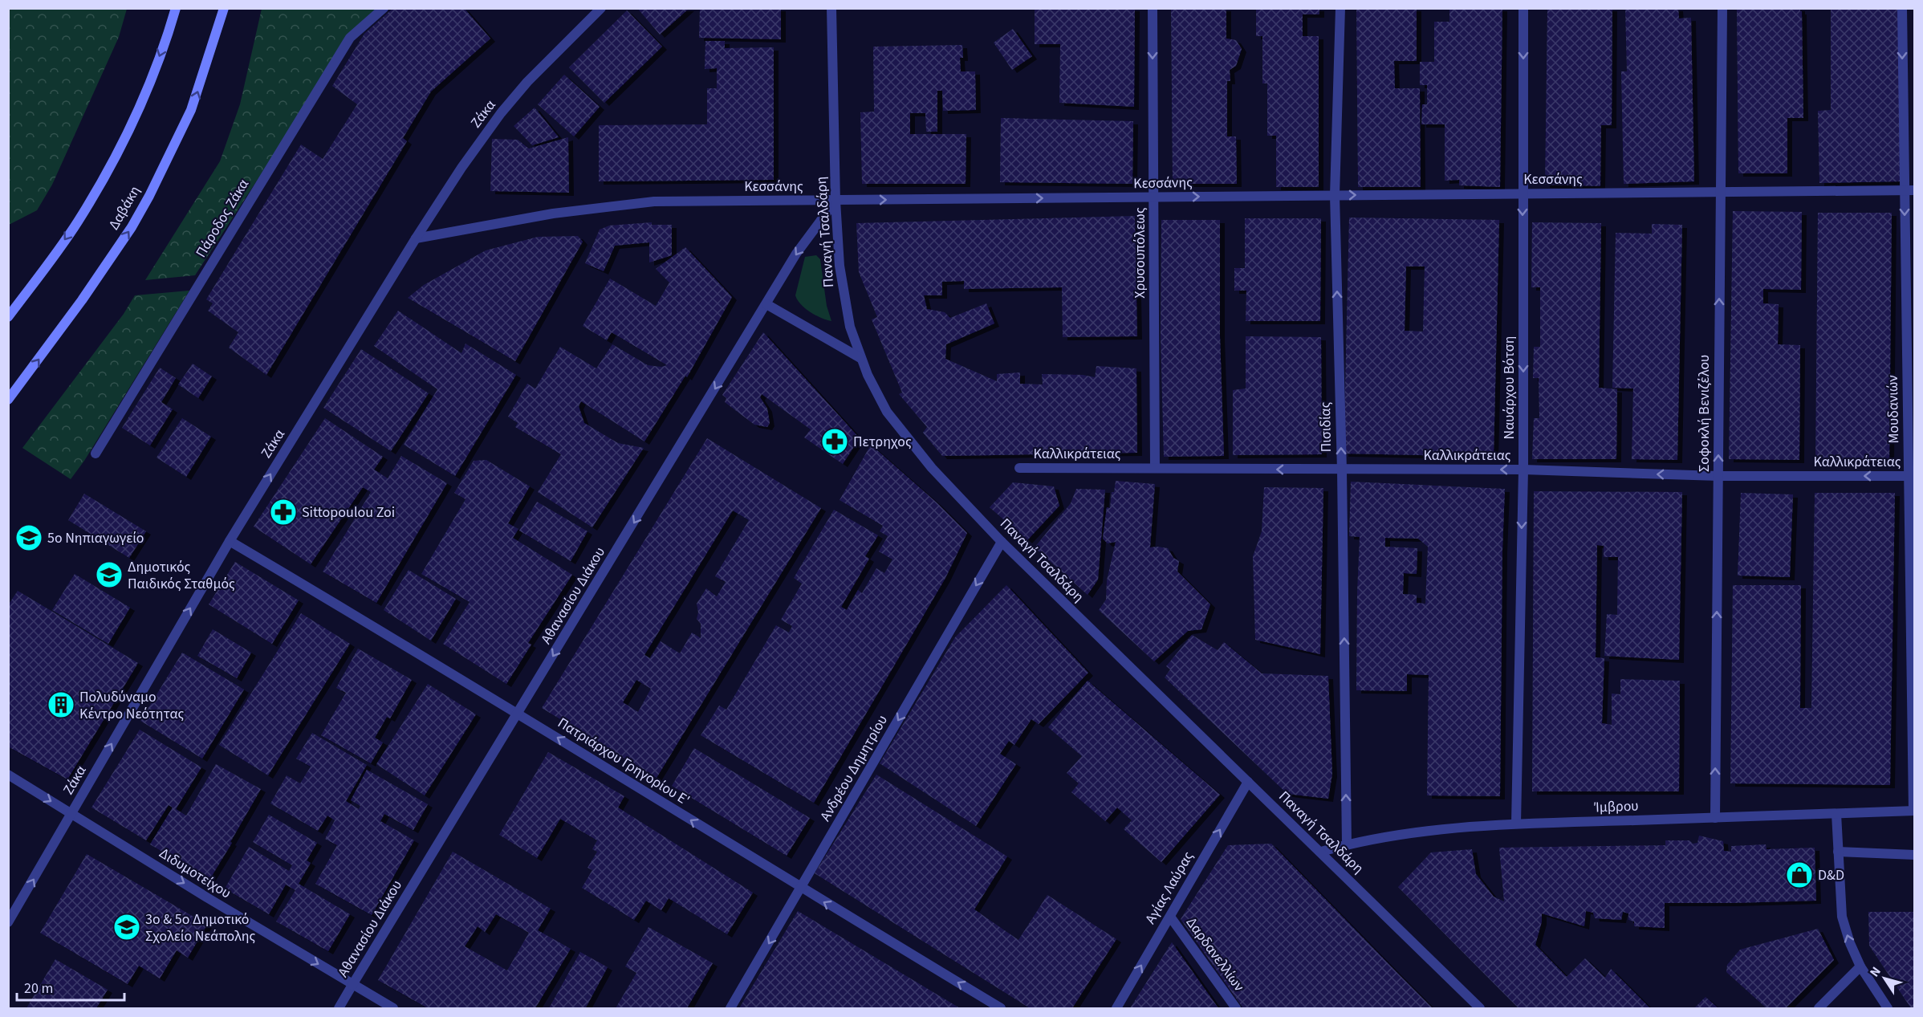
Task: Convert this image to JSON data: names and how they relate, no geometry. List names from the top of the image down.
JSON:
{
  "streets": {
    "main road": ["Δαβάκη"],
    "street": [
      "Ζάκα",
      "Κεσσάνης",
      "Πάροδος Ζάκα",
      "Παναγή Τσαλδάρη",
      "Χρυσουπόλεως",
      "Ναυάρχου Βότση",
      "Μουδανιών",
      "Σοφοκλή Βενιζέλου",
      "Πισιδίας",
      "Καλλικράτειας",
      "Αθανασίου Διάκου",
      "Πατριάρχου Γρηγορίου Ε'",
      "Ανδρέου Δημητρίου",
      "Ίμβρου",
      "Διδυμοτείχου",
      "Αγίας Λαύρας",
      "Δαρδανελλίων"
    ]
  },
  "crossings": [
    ["Ζάκα", "Κεσσάνης"],
    ["Ζάκα", "Πατριάρχου Γρηγορίου Ε'"],
    ["Ζάκα", "Διδυμοτείχου"],
    ["Κεσσάνης", "Παναγή Τσαλδάρη"],
    ["Κεσσάνης", "Χρυσουπόλεως"],
    ["Κεσσάνης", "Ναυάρχου Βότση"],
    ["Κεσσάνης", "Μουδανιών"],
    ["Κεσσάνης", "Σοφοκλή Βενιζέλου"],
    ["Κεσσάνης", "Πισιδίας"],
    ["Κεσσάνης", "Αθανασίου Διάκου"],
    ["Παναγή Τσαλδάρη", "Αθανασίου Διάκου"],
    ["Παναγή Τσαλδάρη", "Ανδρέου Δημητρίου"],
    ["Παναγή Τσαλδάρη", "Ίμβρου"],
    ["Παναγή Τσαλδάρη", "Αγίας Λαύρας"],
    ["Χρυσουπόλεως", "Καλλικράτειας"],
    ["Ναυάρχου Βότση", "Καλλικράτειας"],
    ["Ναυάρχου Βότση", "Ίμβρου"],
    ["Μουδανιών", "Καλλικράτειας"],
    ["Μουδανιών", "Ίμβρου"],
    ["Σοφοκλή Βενιζέλου", "Καλλικράτειας"],
    ["Σοφοκλή Βενιζέλου", "Ίμβρου"],
    ["Πισιδίας", "Καλλικράτειας"],
    ["Πισιδίας", "Ίμβρου"],
    ["Αθανασίου Διάκου", "Πατριάρχου Γρηγορίου Ε'"],
    ["Αθανασίου Διάκου", "Διδυμοτείχου"],
    ["Πατριάρχου Γρηγορίου Ε'", "Ανδρέου Δημητρίου"],
    ["Αγίας Λαύρας", "Δαρδανελλίων"]
  ],
  "one_way": [
    "Ζάκα",
    "Κεσσάνης",
    "Χρυσουπόλεως",
    "Ναυάρχου Βότση",
    "Μουδανιών",
    "Σοφοκλή Βενιζέλου",
    "Πισιδίας",
    "Καλλικράτειας",
    "Αθανασίου Διάκου",
    "Πατριάρχου Γρηγορίου Ε'",
    "Ανδρέου Δημητρίου",
    "Διδυμοτείχου",
    "Αγίας Λαύρας"
  ],
  "places": {
    "pharmacy": ["Πετρηχος", "Sittopoulou Zoi"],
    "school or university": ["5ο Νηπιαγωγείο", "Δημοτικός Παιδικός Σταθμός", "3ο & 5ο Δημοτικό Σχολείο Νεάπολης"],
    "building": ["Πολυδύναμο Κέντρο Νεότητας"],
    "shop": ["D&D"]
  },
  "scale_bar": "20 m",
  "north": "top left"
}
